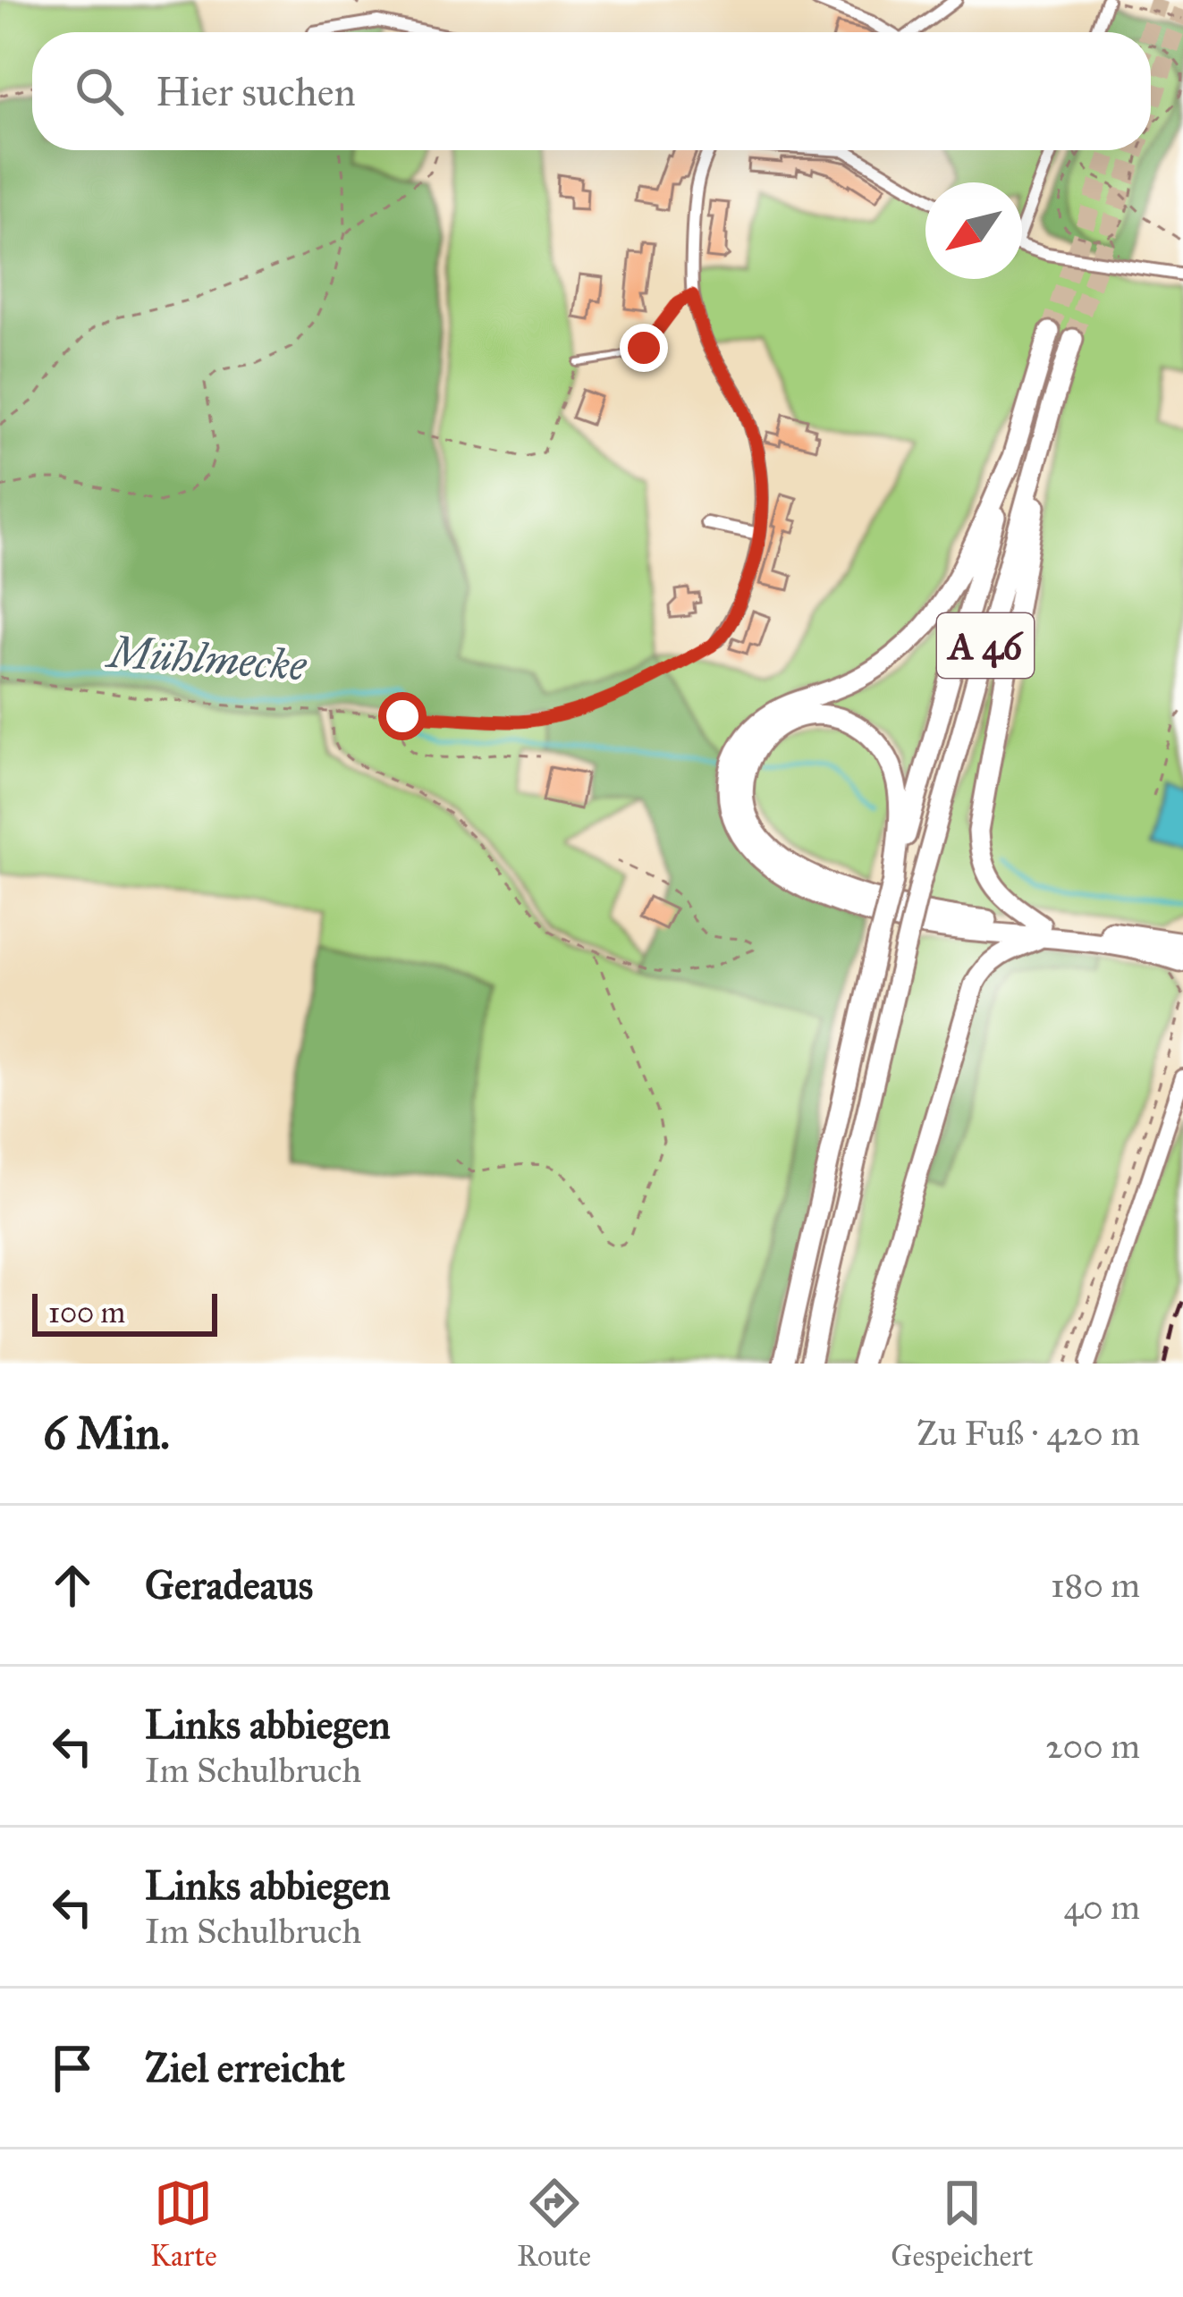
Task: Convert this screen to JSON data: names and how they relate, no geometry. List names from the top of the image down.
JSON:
{
  "streets": {
    "highway": ["A 46"]
  },
  "water": ["Mühlmecke"],
  "scale_bar": "100 m",
  "north": "bottom left",
  "page": {
    "search": "Hier suchen",
    "scale": "100 m",
    "heading": ["6 Min.", "Zu Fuß · 420 m"],
    "list": [
      ["Geradeaus", "180 m"],
      ["Links abbiegen", "Im Schulbruch", "200 m"],
      ["Links abbiegen", "Im Schulbruch", "40 m"],
      "Ziel erreicht"
    ],
    "nav": ["Karte", "Route", "Gespeichert"]
  }
}
